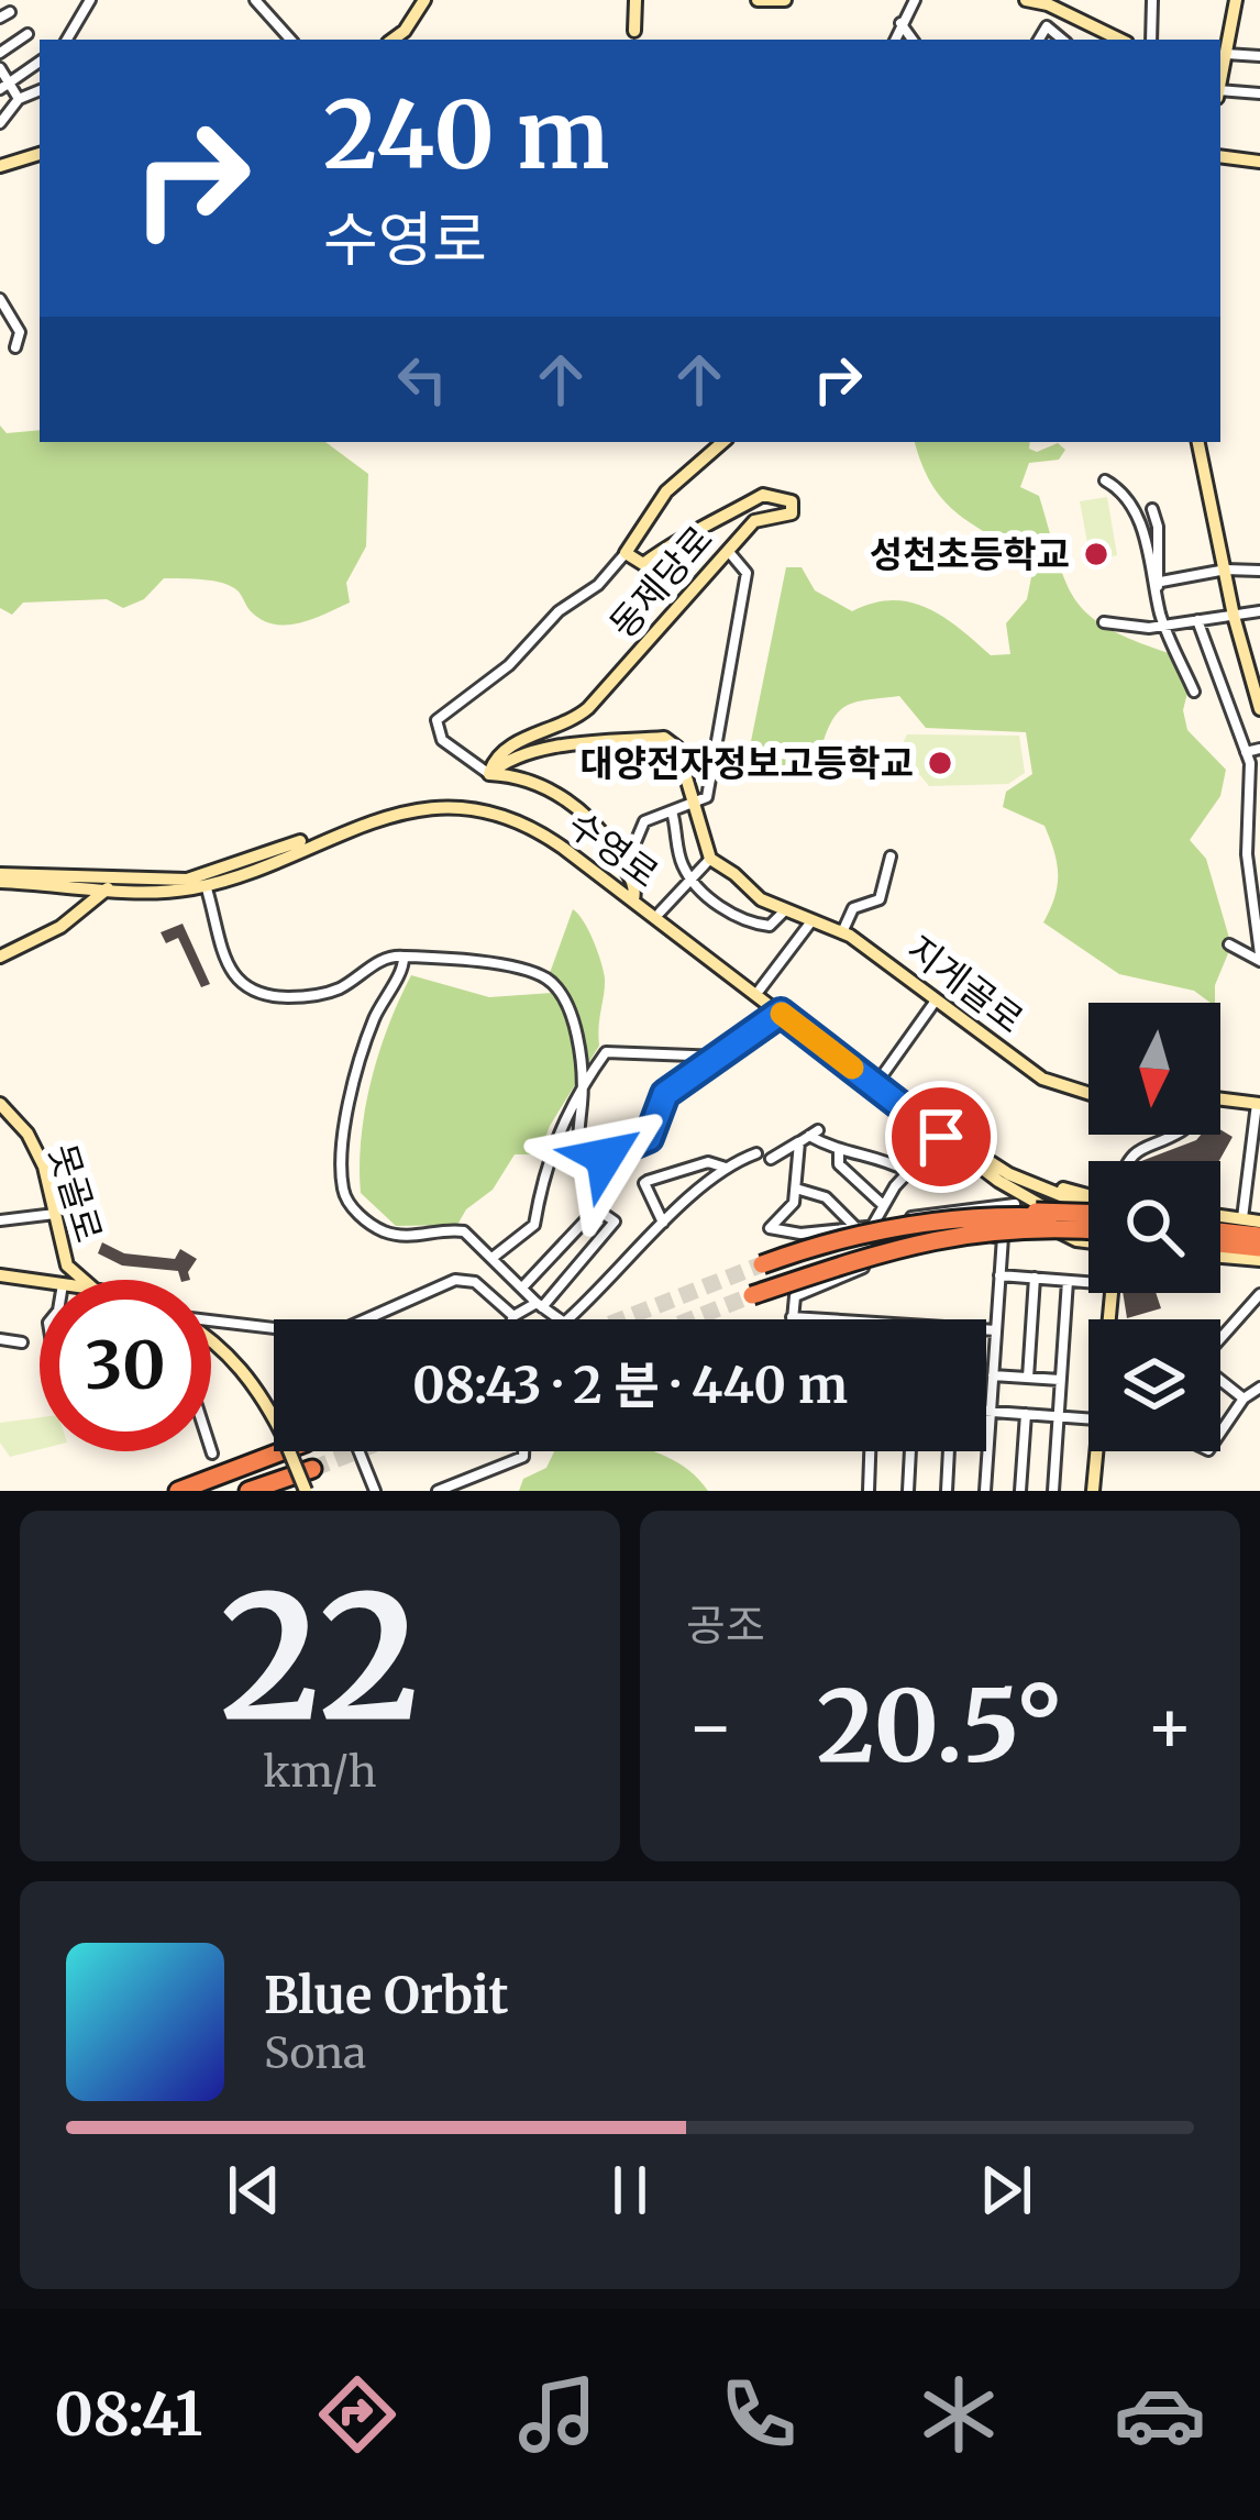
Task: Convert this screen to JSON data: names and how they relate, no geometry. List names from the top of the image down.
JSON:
{
  "streets": {
    "main road": [
      "동제당로",
      "수영로",
      "지게골로",
      "못골로"
    ]
  },
  "crossings": [
    ["수영로", "지게골로"]
  ],
  "places": ["성천초등학교", "대양전자정보고등학교"],
  "north": "bottom",
  "page": {
    "turn": ["240 m", "수영로"],
    "limit": "30",
    "trip": "08:43 · 2 분 · 440 m",
    "tile": [
      ["22", "km/h"],
      "공조"
    ],
    "heat": ["−", "20.5°", "+"],
    "song": ["Blue Orbit", "Sona"],
    "tabs": "08:41"
  }
}
